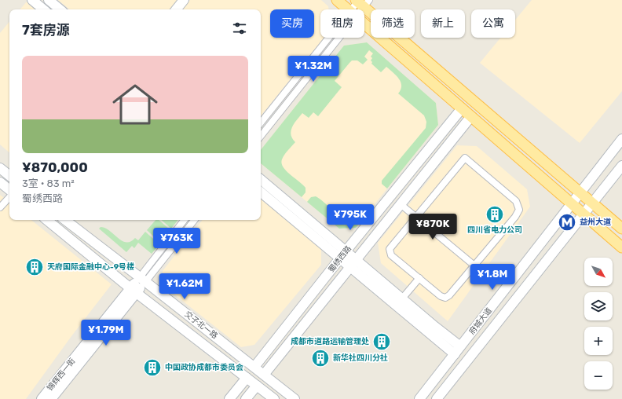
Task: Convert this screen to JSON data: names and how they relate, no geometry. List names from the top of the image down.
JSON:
{
  "streets": {
    "street": [
      "蜀绣西路",
      "府城大道",
      "交子北一路",
      "锦辉西一街"
    ]
  },
  "crossings": [
    ["蜀绣西路", "交子北一路"],
    ["交子北一路", "锦辉西一街"]
  ],
  "places": {
    "building": [
      "四川省电力公司",
      "天府国际金融中心-9号楼",
      "成都市道路运输管理处",
      "新华社四川分社",
      "中国政协成都市委员会"
    ],
    "metro station": ["益州大道"]
  },
  "north": "bottom right",
  "page": {
    "chip": [
      "买房",
      "租房",
      "筛选",
      "新上",
      "公寓"
    ],
    "heading": "7套房源",
    "list": [
      {
        "name": "¥870,000",
        "note": "3室 · 83 m² · 蜀绣西路"
      }
    ],
    "price": [
      "¥1.32M",
      "¥795K",
      "¥870K",
      "¥763K",
      "¥1.8M",
      "¥1.62M",
      "¥1.79M"
    ],
    "map_buttons": ["+", "−"]
  }
}
